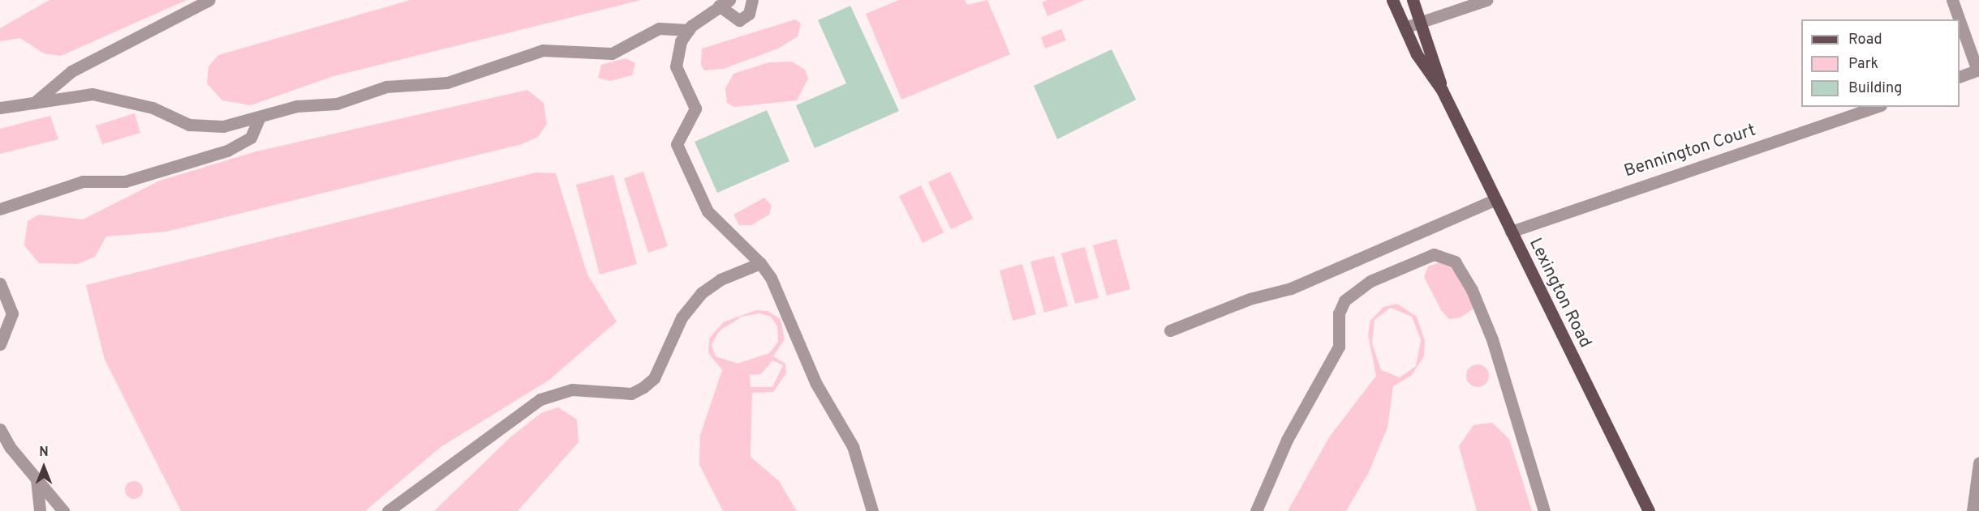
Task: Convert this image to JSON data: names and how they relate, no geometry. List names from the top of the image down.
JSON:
{
  "streets": {
    "main road": ["Lexington Road"],
    "street": ["Bennington Court"]
  },
  "crossings": [
    ["Bennington Court", "Lexington Road"]
  ],
  "legend": ["Road", "Park", "Building"],
  "north": "top"
}
